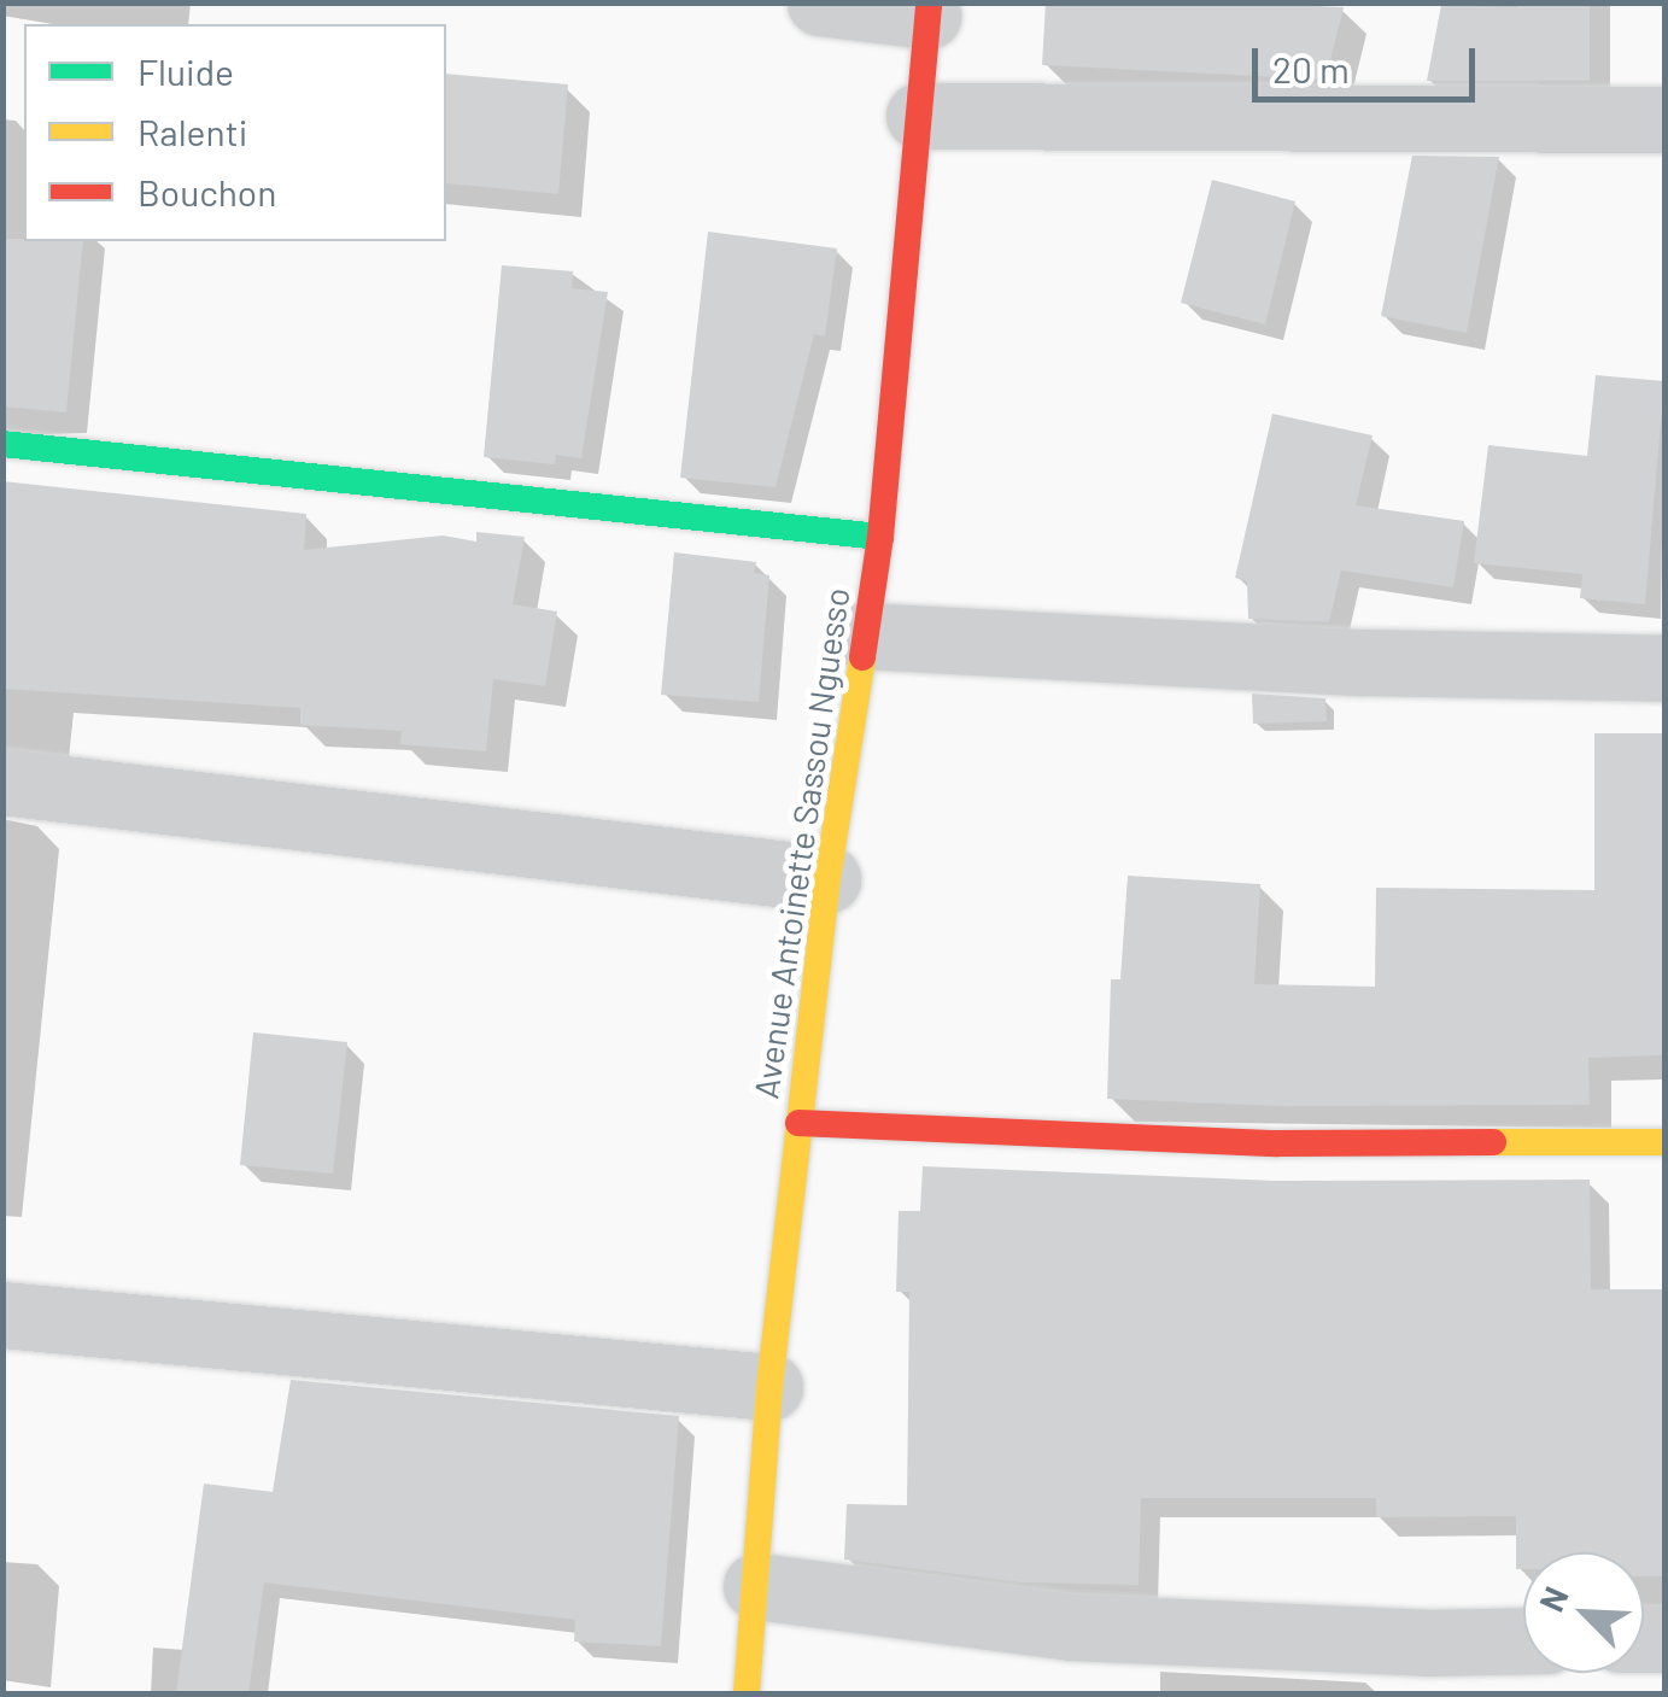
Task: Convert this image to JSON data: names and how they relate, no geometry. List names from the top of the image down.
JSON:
{
  "streets": {
    "street": ["Avenue Antoinette Sassou Nguesso"]
  },
  "legend": ["Fluide", "Ralenti", "Bouchon"],
  "scale_bar": "20 m",
  "north": "top left"
}
